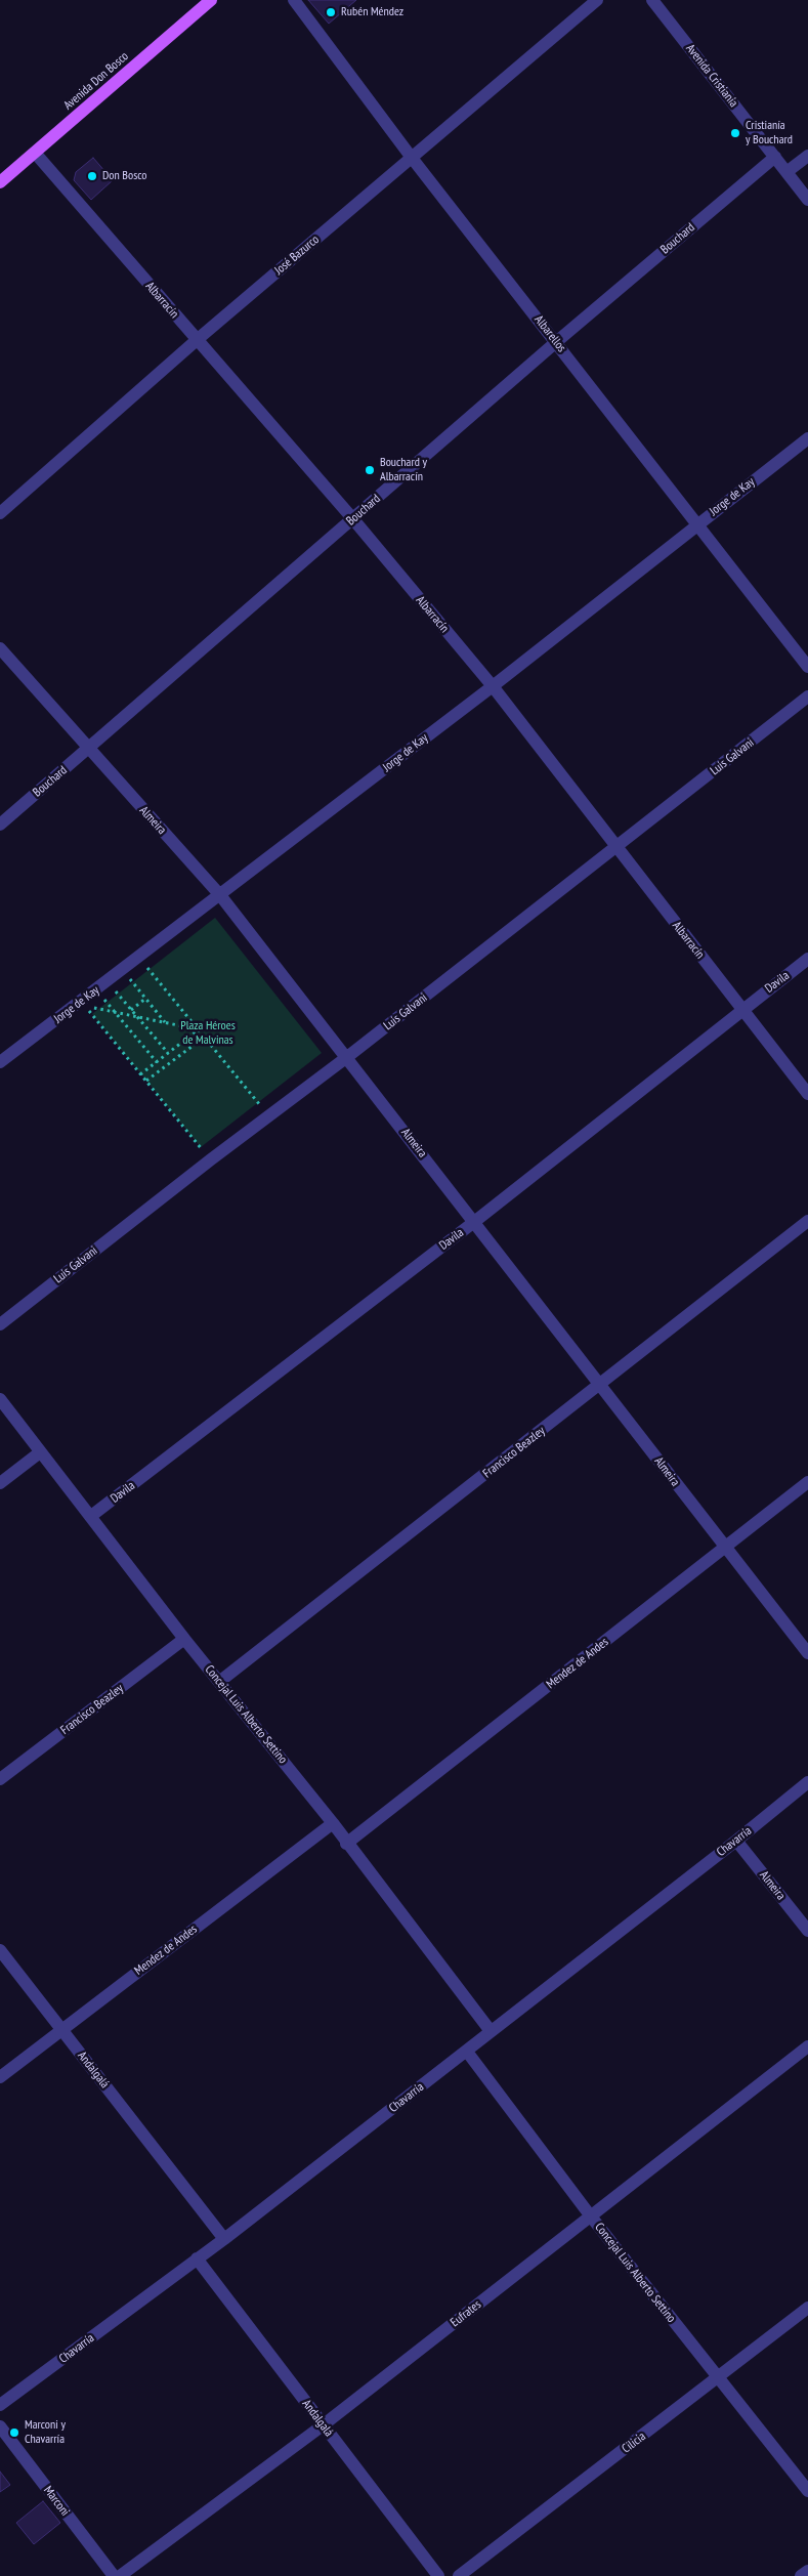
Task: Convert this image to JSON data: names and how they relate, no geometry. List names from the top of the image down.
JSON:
{
  "streets": {
    "main road": ["Avenida Don Bosco"],
    "street": [
      "Avenida Cristianía",
      "Bouchard",
      "José Bazurco",
      "Albarracín",
      "Albarellos",
      "Jorge de Kay",
      "Luis Galvani",
      "Almeira",
      "Davila",
      "Francisco Beazley",
      "Mendez de Andes",
      "Concejal Luis Alberto Settino",
      "Chavarría",
      "Andalgalá",
      "Eufrates",
      "Cilicia",
      "Marconi"
    ]
  },
  "crossings": [
    ["Avenida Cristianía", "Bouchard"],
    ["Avenida Don Bosco", "Albarracín"],
    ["Bouchard", "Albarracín"],
    ["Bouchard", "Albarellos"],
    ["Bouchard", "Almeira"],
    ["José Bazurco", "Albarracín"],
    ["José Bazurco", "Albarellos"],
    ["Albarracín", "Jorge de Kay"],
    ["Albarracín", "Luis Galvani"],
    ["Albarracín", "Davila"],
    ["Albarellos", "Jorge de Kay"],
    ["Jorge de Kay", "Almeira"],
    ["Luis Galvani", "Almeira"],
    ["Almeira", "Davila"],
    ["Almeira", "Francisco Beazley"],
    ["Almeira", "Mendez de Andes"],
    ["Almeira", "Chavarría"],
    ["Davila", "Concejal Luis Alberto Settino"],
    ["Francisco Beazley", "Concejal Luis Alberto Settino"],
    ["Mendez de Andes", "Concejal Luis Alberto Settino"],
    ["Mendez de Andes", "Andalgalá"],
    ["Concejal Luis Alberto Settino", "Chavarría"],
    ["Concejal Luis Alberto Settino", "Eufrates"],
    ["Concejal Luis Alberto Settino", "Cilicia"],
    ["Chavarría", "Andalgalá"],
    ["Andalgalá", "Eufrates"]
  ],
  "parks": ["Plaza Héroes de Malvinas"],
  "places": [
    "Rubén Méndez",
    "Cristianía y Bouchard",
    "Don Bosco",
    "Bouchard y Albarracín",
    "Marconi y Chavarría"
  ]
}
